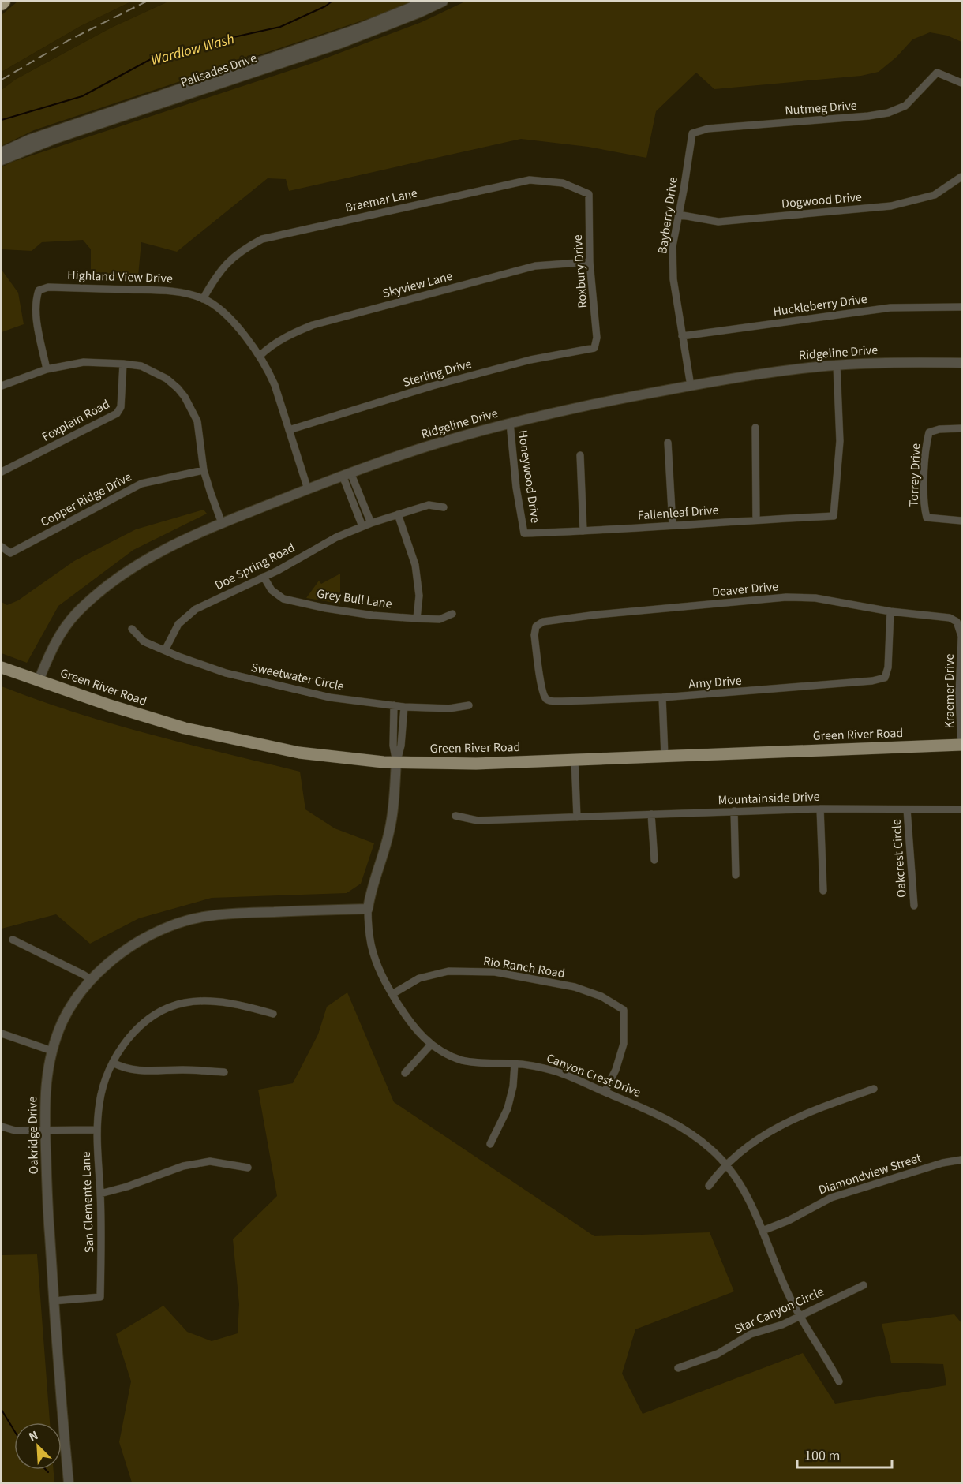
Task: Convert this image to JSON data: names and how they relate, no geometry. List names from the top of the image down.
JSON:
{
  "streets": {
    "main road": ["Green River Road"],
    "street": [
      "Palisades Drive",
      "Nutmeg Drive",
      "Braemar Lane",
      "Dogwood Drive",
      "Bayberry Drive",
      "Roxbury Drive",
      "Highland View Drive",
      "Skyview Lane",
      "Huckleberry Drive",
      "Ridgeline Drive",
      "Sterling Drive",
      "Foxplain Road",
      "Torrey Drive",
      "Honeywood Drive",
      "Copper Ridge Drive",
      "Fallenleaf Drive",
      "Doe Spring Road",
      "Deaver Drive",
      "Grey Bull Lane",
      "Sweetwater Circle",
      "Amy Drive",
      "Kraemer Drive",
      "Mountainside Drive",
      "Oakcrest Circle",
      "Rio Ranch Road",
      "Canyon Crest Drive",
      "Oakridge Drive",
      "Diamondview Street",
      "San Clemente Lane",
      "Star Canyon Circle"
    ]
  },
  "crossings": [
    ["Nutmeg Drive", "Bayberry Drive"],
    ["Braemar Lane", "Roxbury Drive"],
    ["Braemar Lane", "Highland View Drive"],
    ["Dogwood Drive", "Bayberry Drive"],
    ["Bayberry Drive", "Huckleberry Drive"],
    ["Bayberry Drive", "Ridgeline Drive"],
    ["Roxbury Drive", "Skyview Lane"],
    ["Roxbury Drive", "Sterling Drive"],
    ["Highland View Drive", "Skyview Lane"],
    ["Highland View Drive", "Ridgeline Drive"],
    ["Highland View Drive", "Sterling Drive"],
    ["Ridgeline Drive", "Honeywood Drive"],
    ["Ridgeline Drive", "Fallenleaf Drive"],
    ["Ridgeline Drive", "Green River Road"],
    ["Honeywood Drive", "Fallenleaf Drive"],
    ["Doe Spring Road", "Grey Bull Lane"],
    ["Doe Spring Road", "Sweetwater Circle"],
    ["Deaver Drive", "Amy Drive"],
    ["Deaver Drive", "Kraemer Drive"],
    ["Sweetwater Circle", "Canyon Crest Drive"],
    ["Green River Road", "Kraemer Drive"],
    ["Green River Road", "Canyon Crest Drive"],
    ["Mountainside Drive", "Oakcrest Circle"],
    ["Rio Ranch Road", "Canyon Crest Drive"],
    ["Canyon Crest Drive", "Oakridge Drive"],
    ["Canyon Crest Drive", "Diamondview Street"],
    ["Canyon Crest Drive", "Star Canyon Circle"],
    ["Oakridge Drive", "San Clemente Lane"]
  ],
  "water": ["Wardlow Wash"],
  "scale_bar": "100 m",
  "north": "top left"
}
